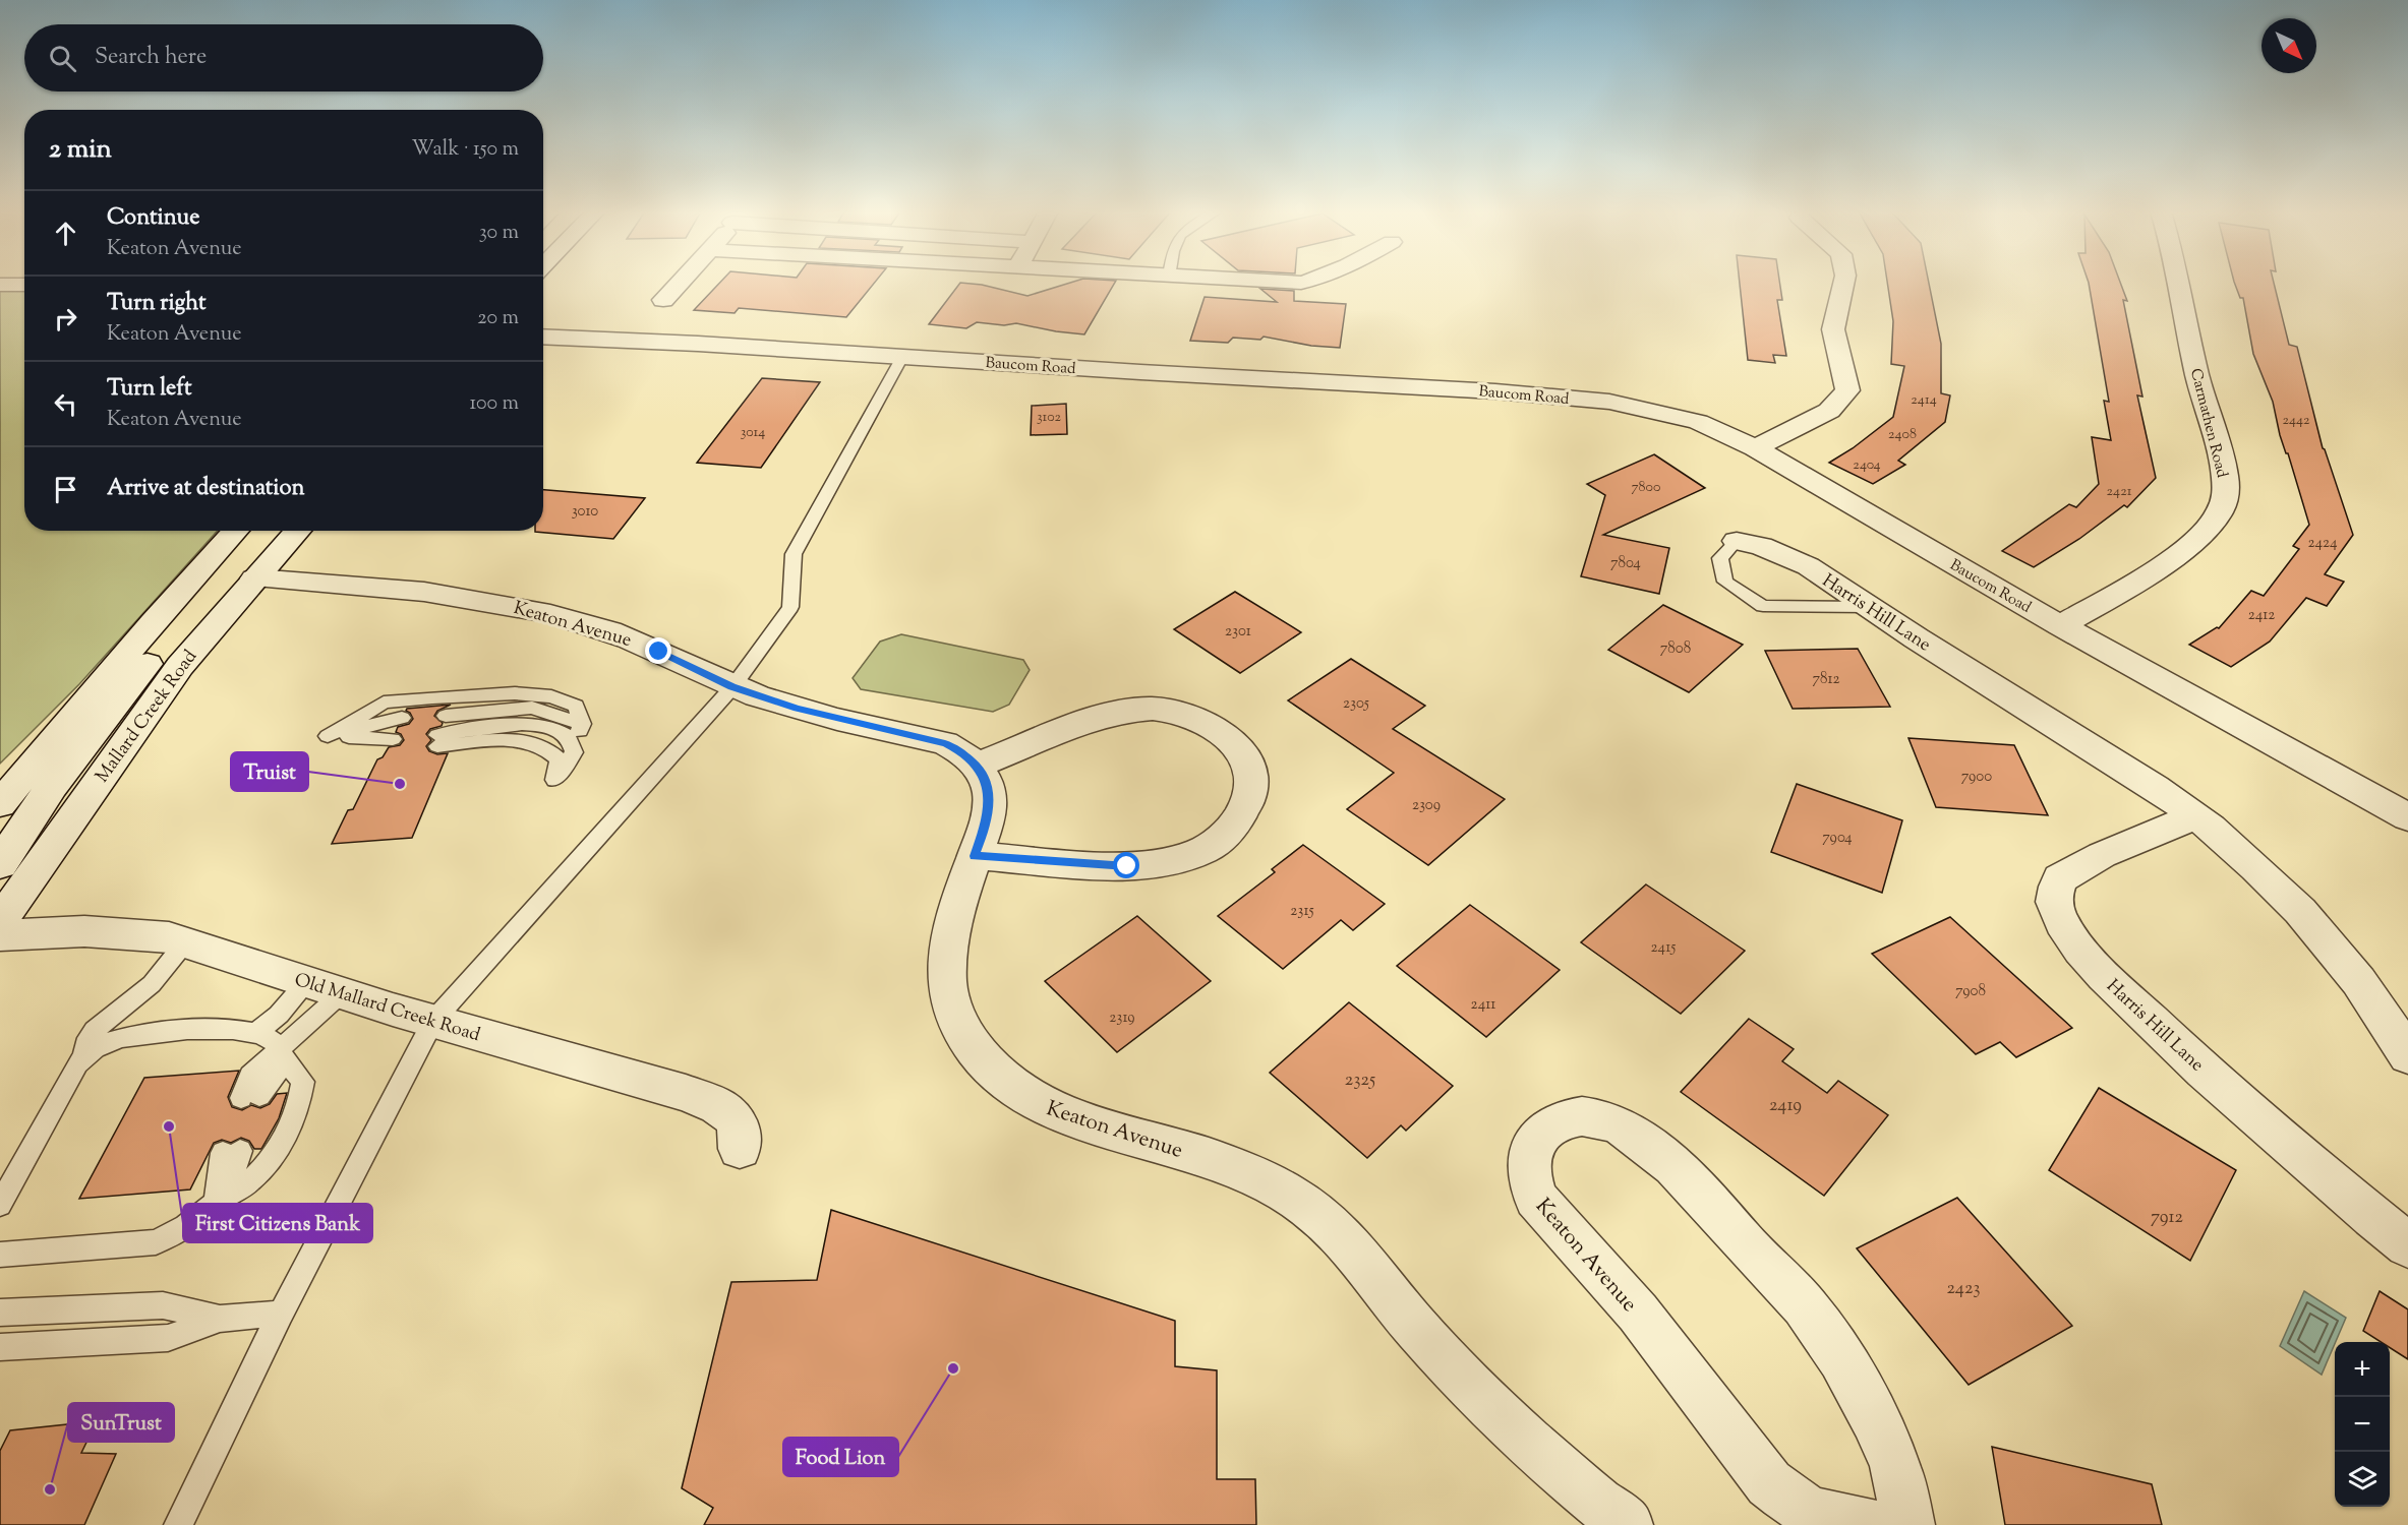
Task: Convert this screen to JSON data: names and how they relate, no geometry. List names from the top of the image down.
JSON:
{
  "streets": {
    "street": [
      "Baucom Road",
      "Carmathen Road",
      "Harris Hill Lane",
      "Keaton Avenue",
      "Mallard Creek Road",
      "Old Mallard Creek Road"
    ]
  },
  "crossings": [
    ["Baucom Road", "Carmathen Road"],
    ["Keaton Avenue", "Mallard Creek Road"]
  ],
  "places": [
    "Truist",
    "First Citizens Bank",
    "Food Lion",
    "SunTrust"
  ],
  "house_numbers": [
    "2414",
    "3102",
    "2442",
    "3014",
    "2408",
    "2404",
    "7800",
    "2421",
    "3010",
    "2424",
    "7804",
    "2412",
    "2301",
    "7808",
    "7812",
    "2305",
    "7900",
    "2309",
    "7904",
    "2315",
    "2415",
    "7908",
    "2411",
    "2319",
    "2325",
    "2419",
    "7912",
    "2423"
  ],
  "north": "bottom right",
  "page": {
    "search": "Search here",
    "heading": ["2 min", "Walk · 150 m"],
    "list": [
      ["Continue", "Keaton Avenue", "30 m"],
      ["Turn right", "Keaton Avenue", "20 m"],
      ["Turn left", "Keaton Avenue", "100 m"],
      "Arrive at destination"
    ],
    "map_buttons": ["+", "−"]
  }
}
